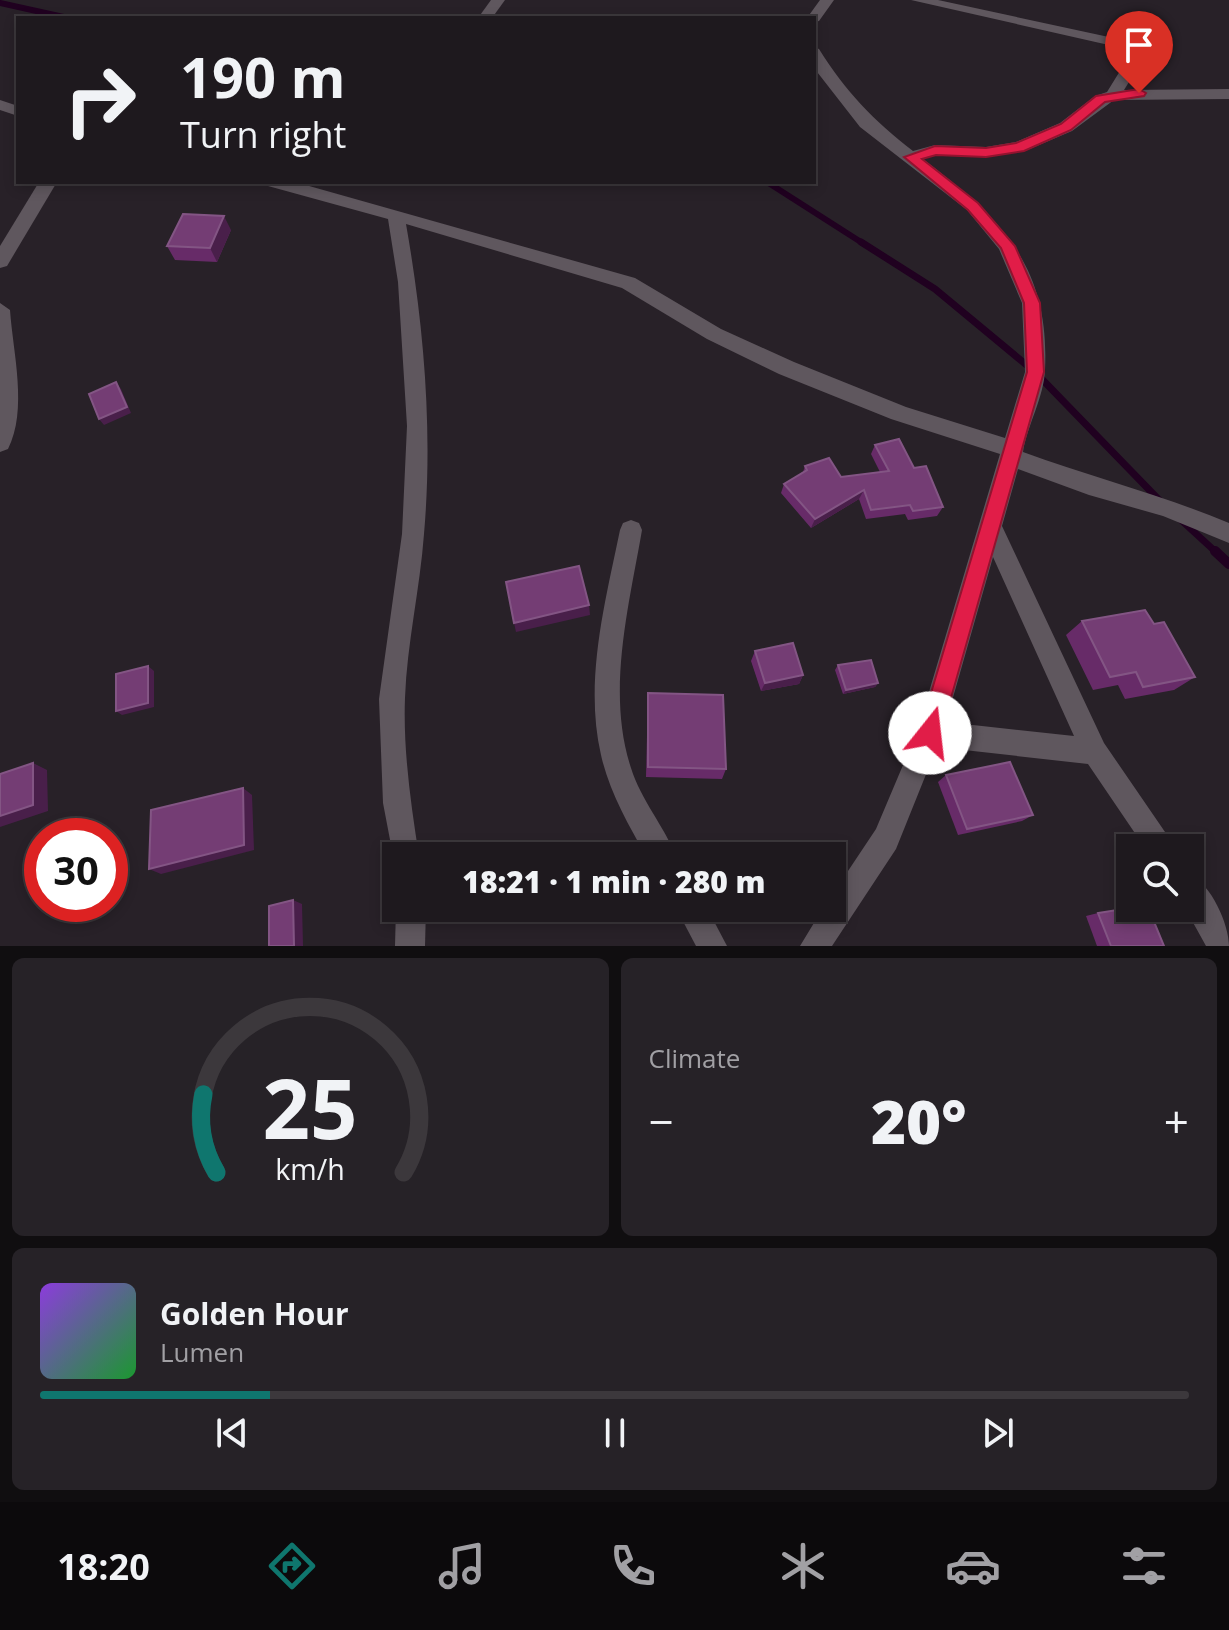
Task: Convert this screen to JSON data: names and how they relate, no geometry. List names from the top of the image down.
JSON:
{
  "page": {
    "turn": ["190 m", "Turn right"],
    "limit": "30",
    "trip": "18:21 · 1 min · 280 m",
    "tile": "Climate",
    "heat": ["−", "20°", "+"],
    "song": ["Golden Hour", "Lumen"],
    "tabs": "18:20",
    "gauge": ["25", "km/h"]
  }
}
